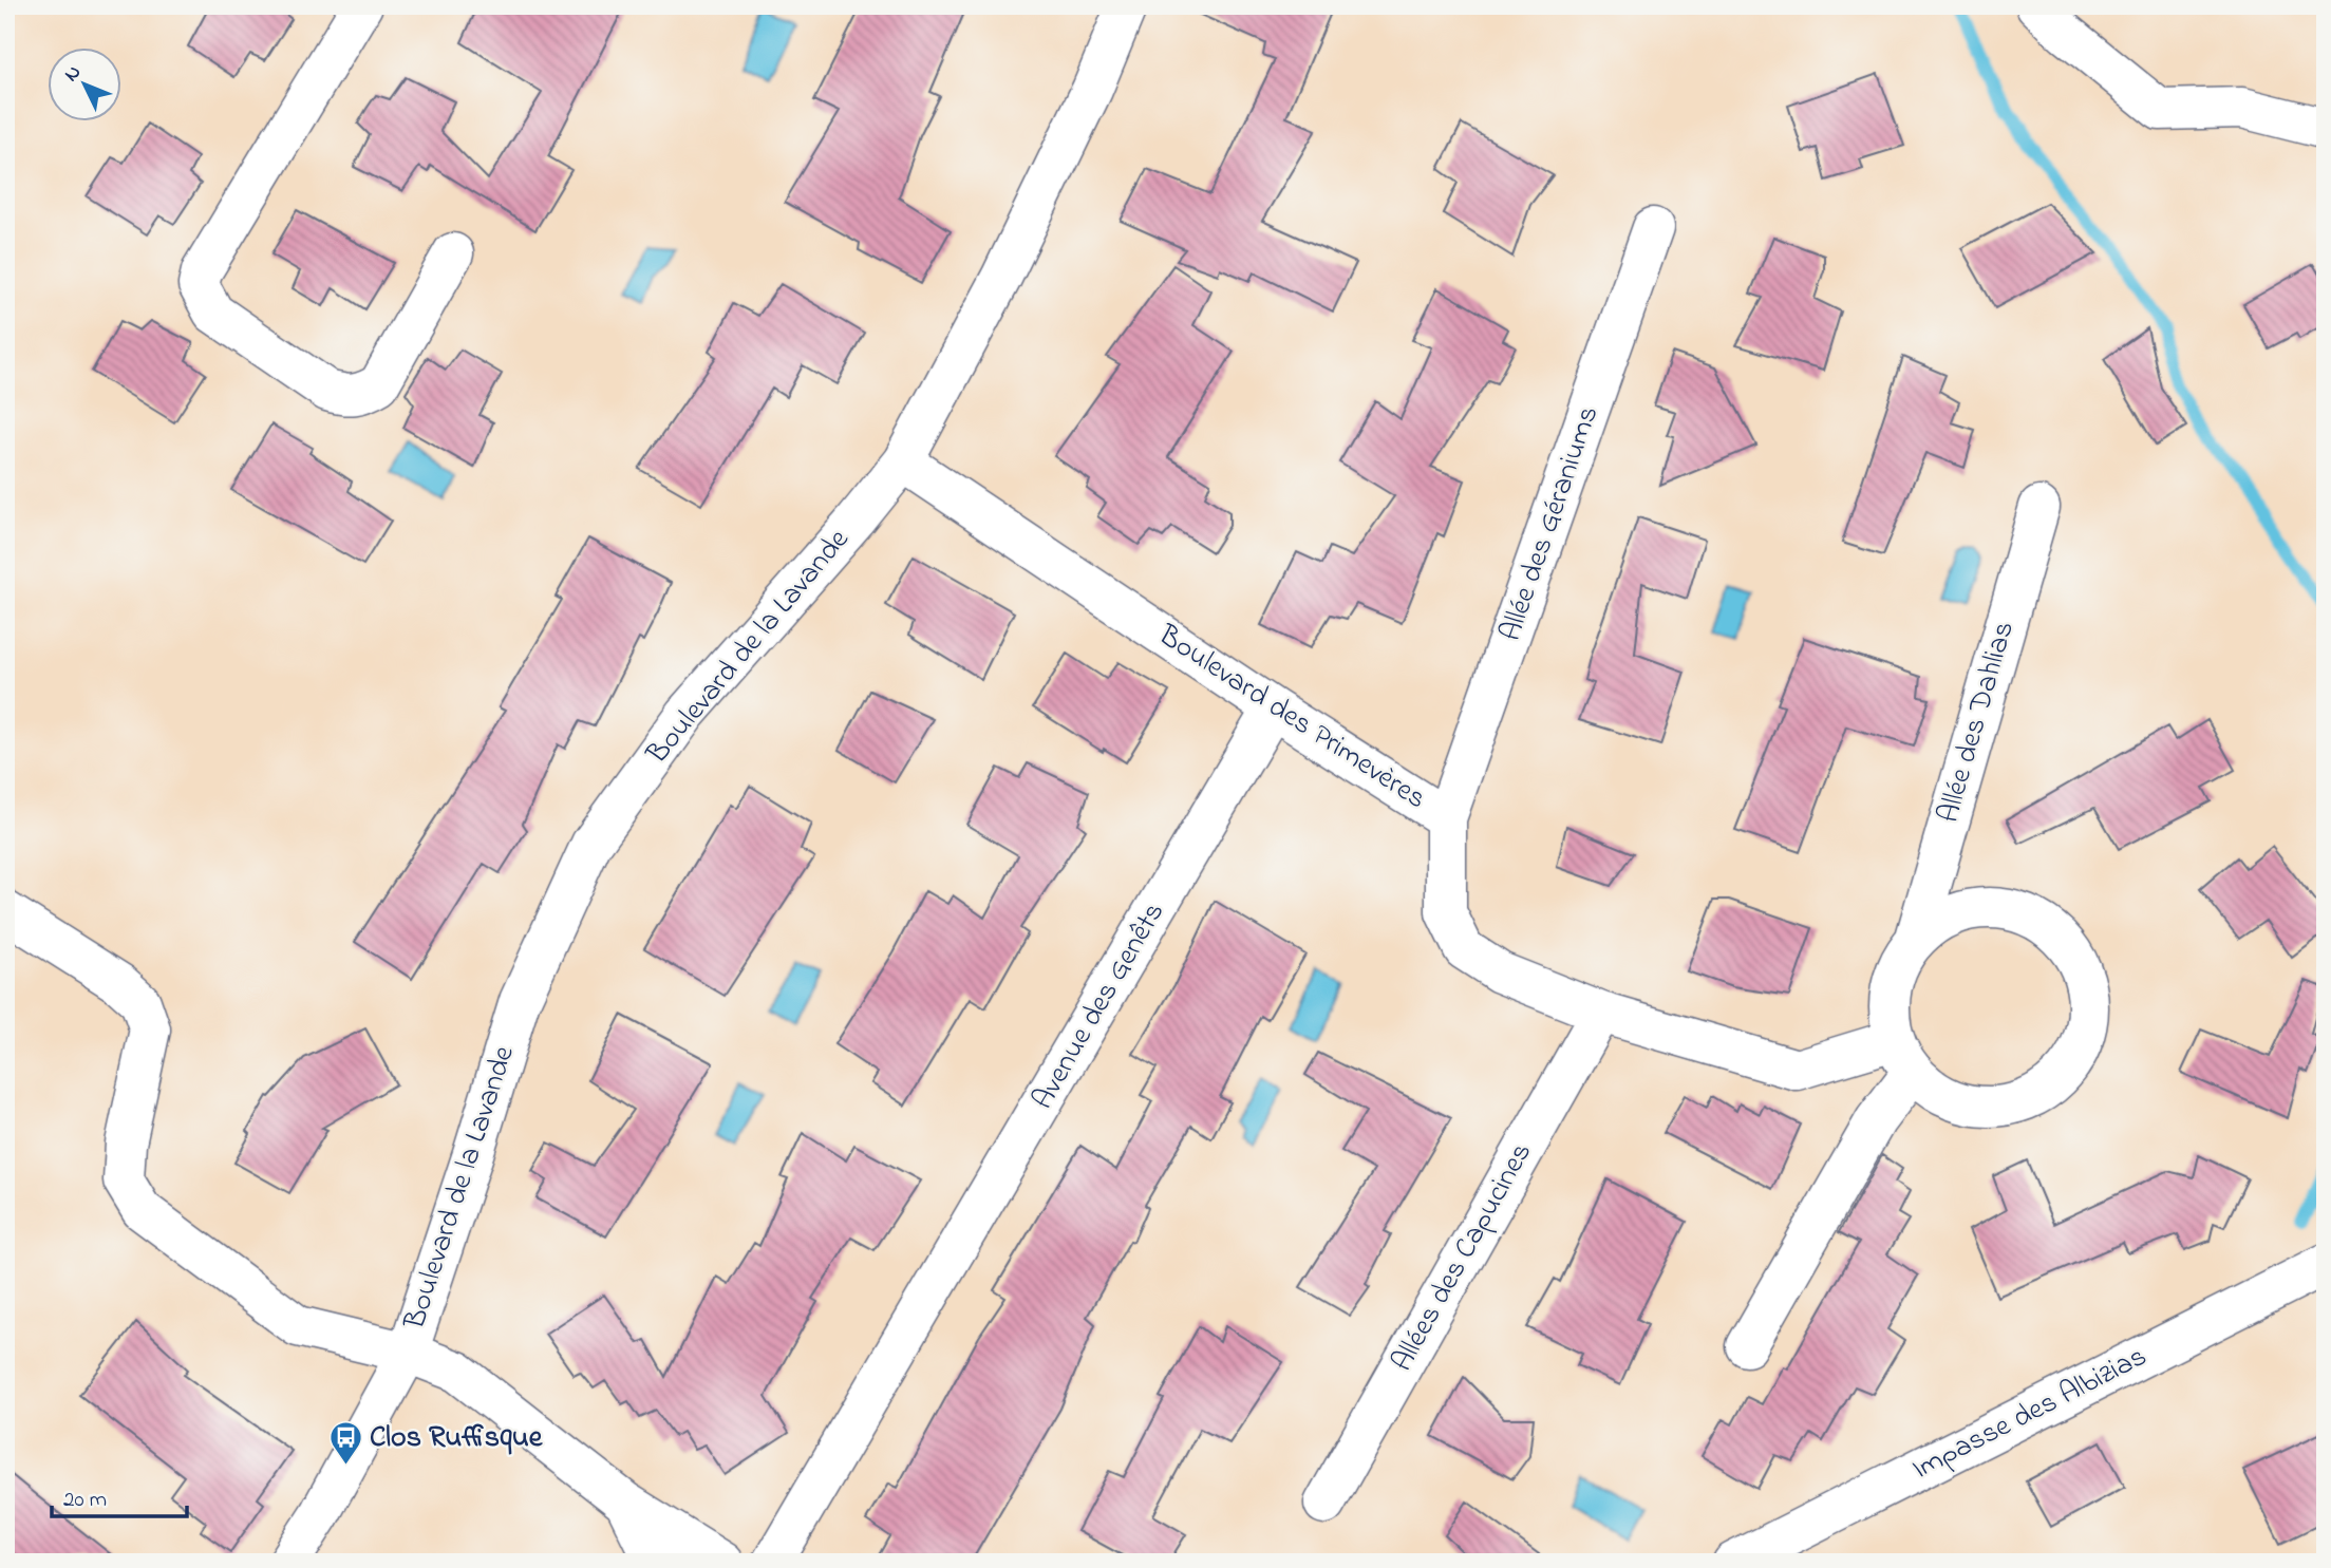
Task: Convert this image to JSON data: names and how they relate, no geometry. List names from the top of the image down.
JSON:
{
  "streets": {
    "street": [
      "Allée des Géraniums",
      "Boulevard de la Lavande",
      "Boulevard des Primevères",
      "Allée des Dahlias",
      "Avenue des Genêts",
      "Allées des Capucines",
      "Impasse des Albizias"
    ]
  },
  "crossings": [
    ["Allée des Géraniums", "Boulevard des Primevères"],
    ["Boulevard de la Lavande", "Boulevard des Primevères"],
    ["Boulevard des Primevères", "Allée des Dahlias"],
    ["Boulevard des Primevères", "Avenue des Genêts"],
    ["Boulevard des Primevères", "Allées des Capucines"]
  ],
  "places": {
    "bus stop": ["Clos Ruffisque"]
  },
  "scale_bar": "20 m",
  "north": "top left"
}
